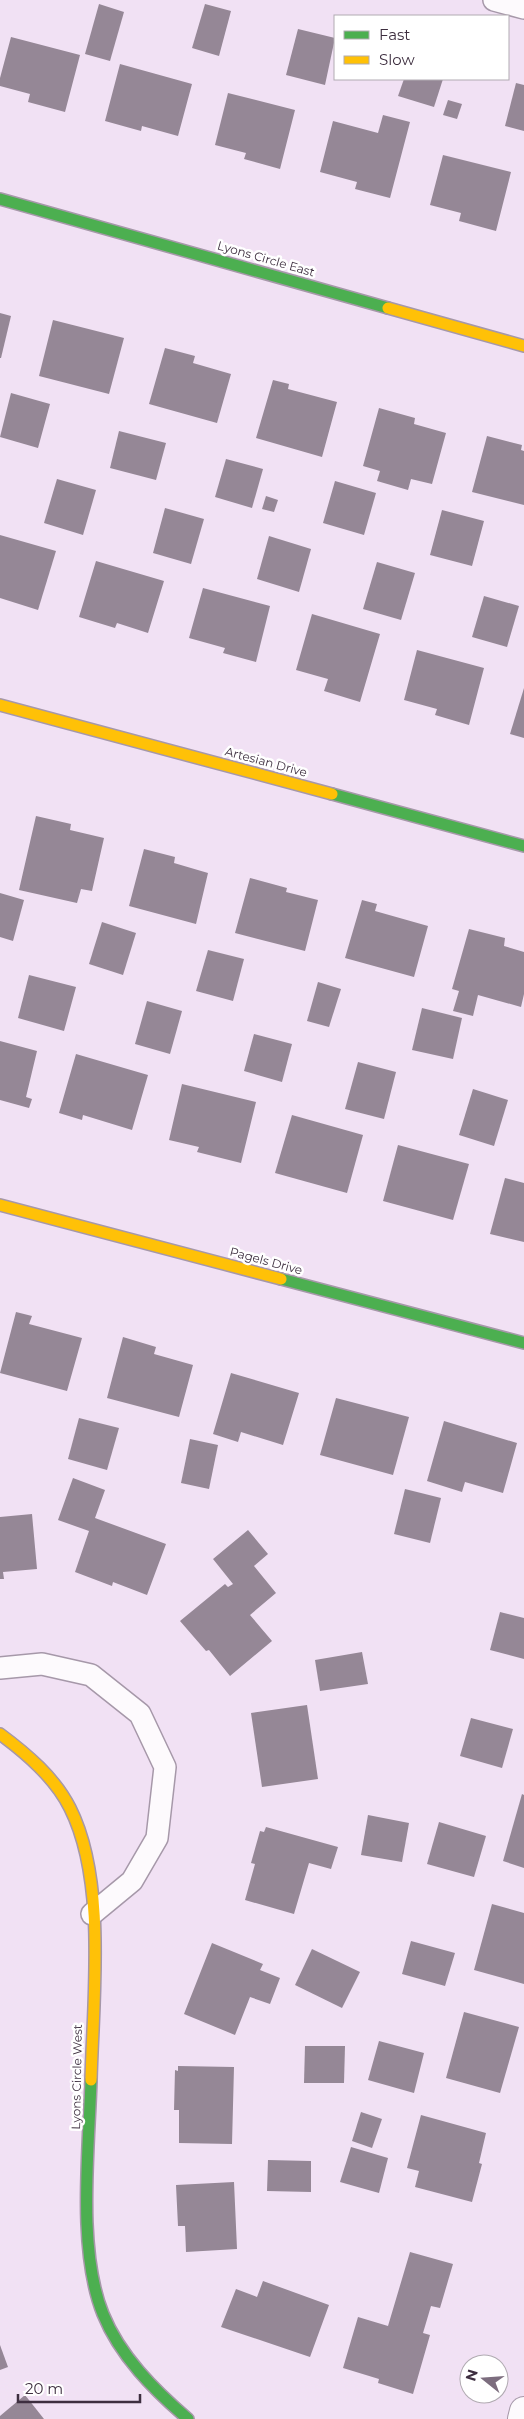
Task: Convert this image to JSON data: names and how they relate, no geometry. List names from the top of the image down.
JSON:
{
  "streets": {
    "street": [
      "Lyons Circle East",
      "Artesian Drive",
      "Pagels Drive",
      "Lyons Circle West"
    ]
  },
  "legend": ["Fast", "Slow"],
  "scale_bar": "20 m",
  "north": "left"
}
